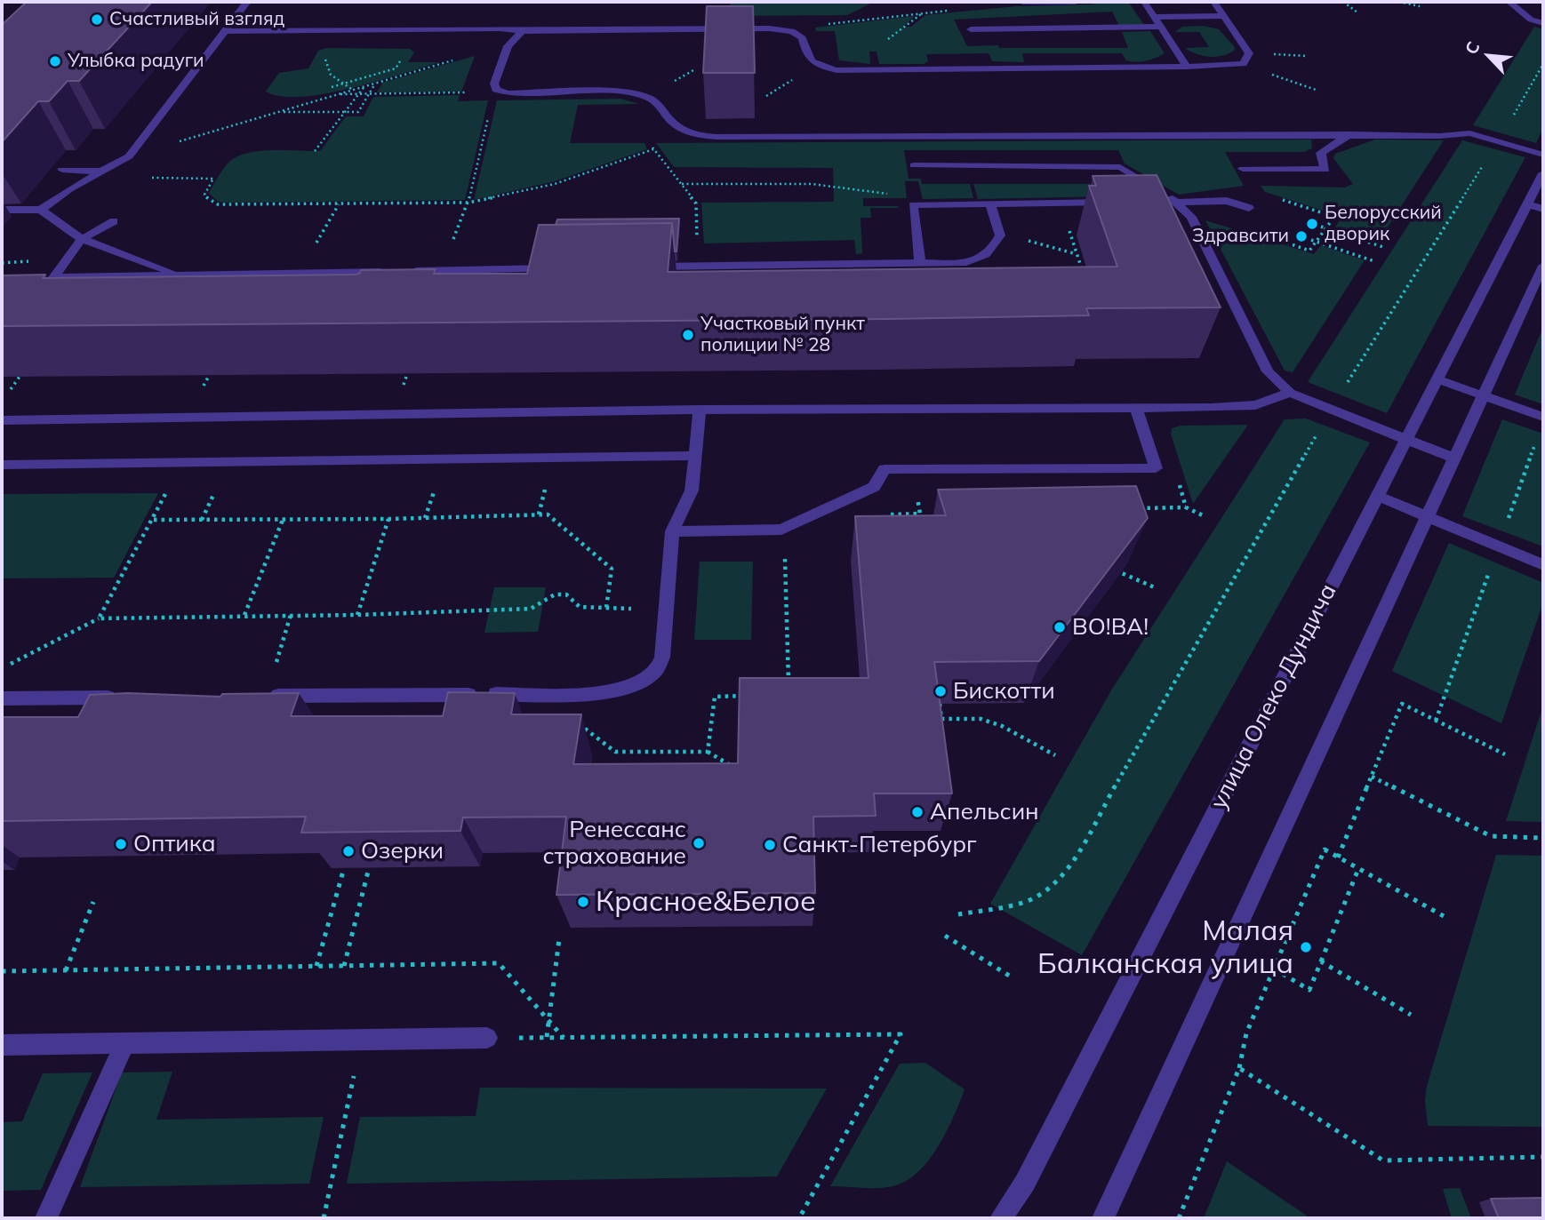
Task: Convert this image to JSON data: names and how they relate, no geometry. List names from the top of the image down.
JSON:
{
  "streets": {
    "street": ["улица Олеко Дундича"]
  },
  "places": [
    "Счастливый взгляд",
    "Улыбка радуги",
    "Белорусский дворик",
    "Здравсити",
    "Участковый пункт полиции № 28",
    "ВО!ВА!",
    "Бискотти",
    "Апельсин",
    "Ренессанс страхование",
    "Оптика",
    "Санкт-Петербург",
    "Озерки",
    "Красное&Белое",
    "Малая Балканская улица"
  ],
  "north": "top left"
}
